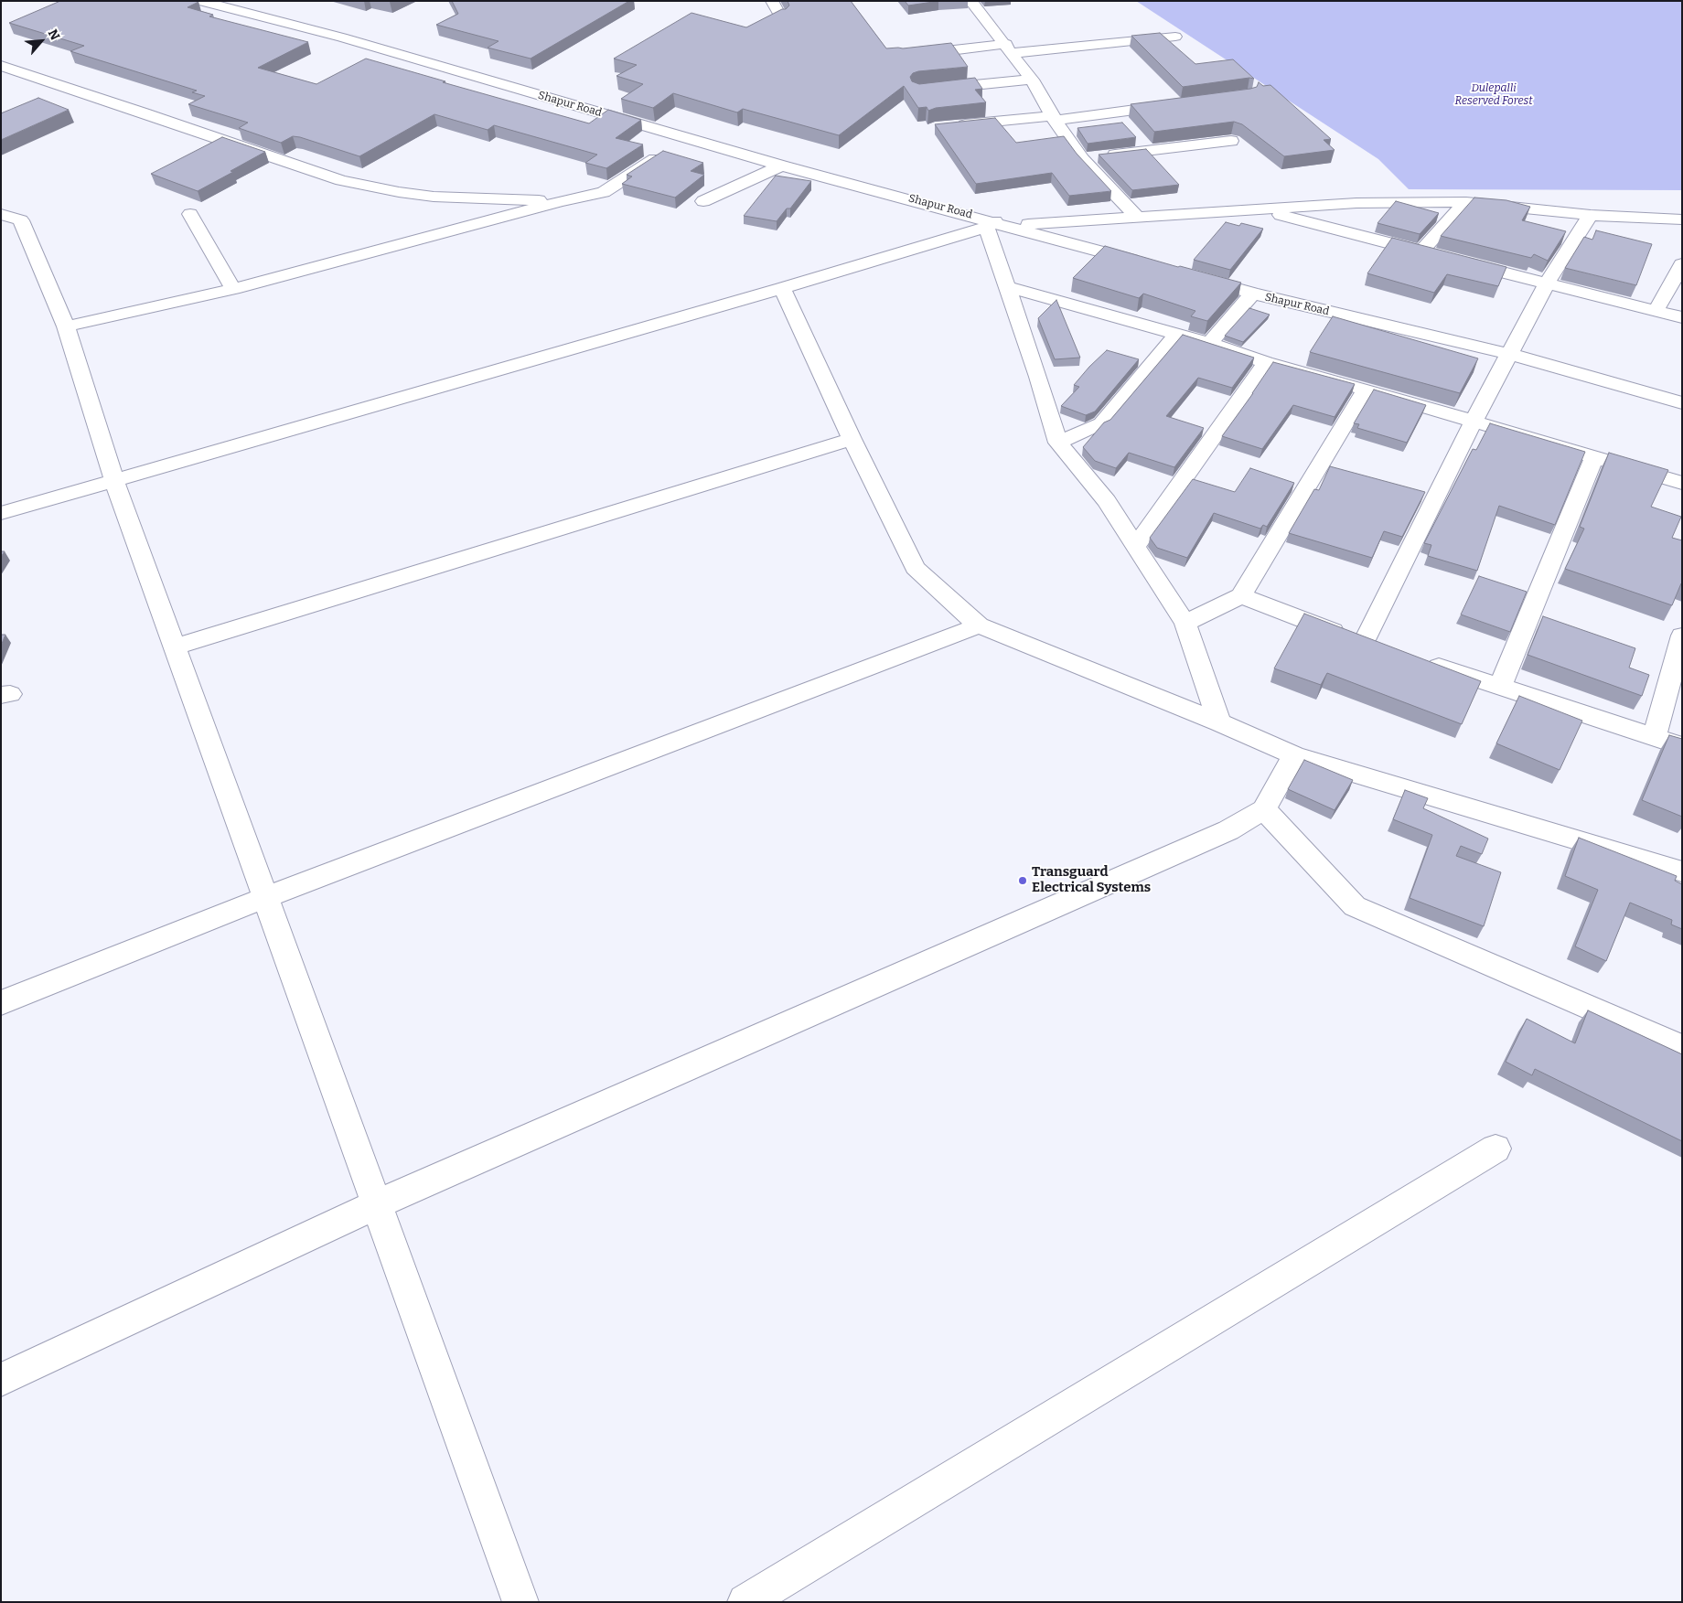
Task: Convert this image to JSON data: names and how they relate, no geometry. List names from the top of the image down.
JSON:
{
  "streets": {
    "street": ["Shapur Road"]
  },
  "parks": ["Dulepalli Reserved Forest"],
  "places": ["Transguard Electrical Systems"],
  "north": "top right"
}
